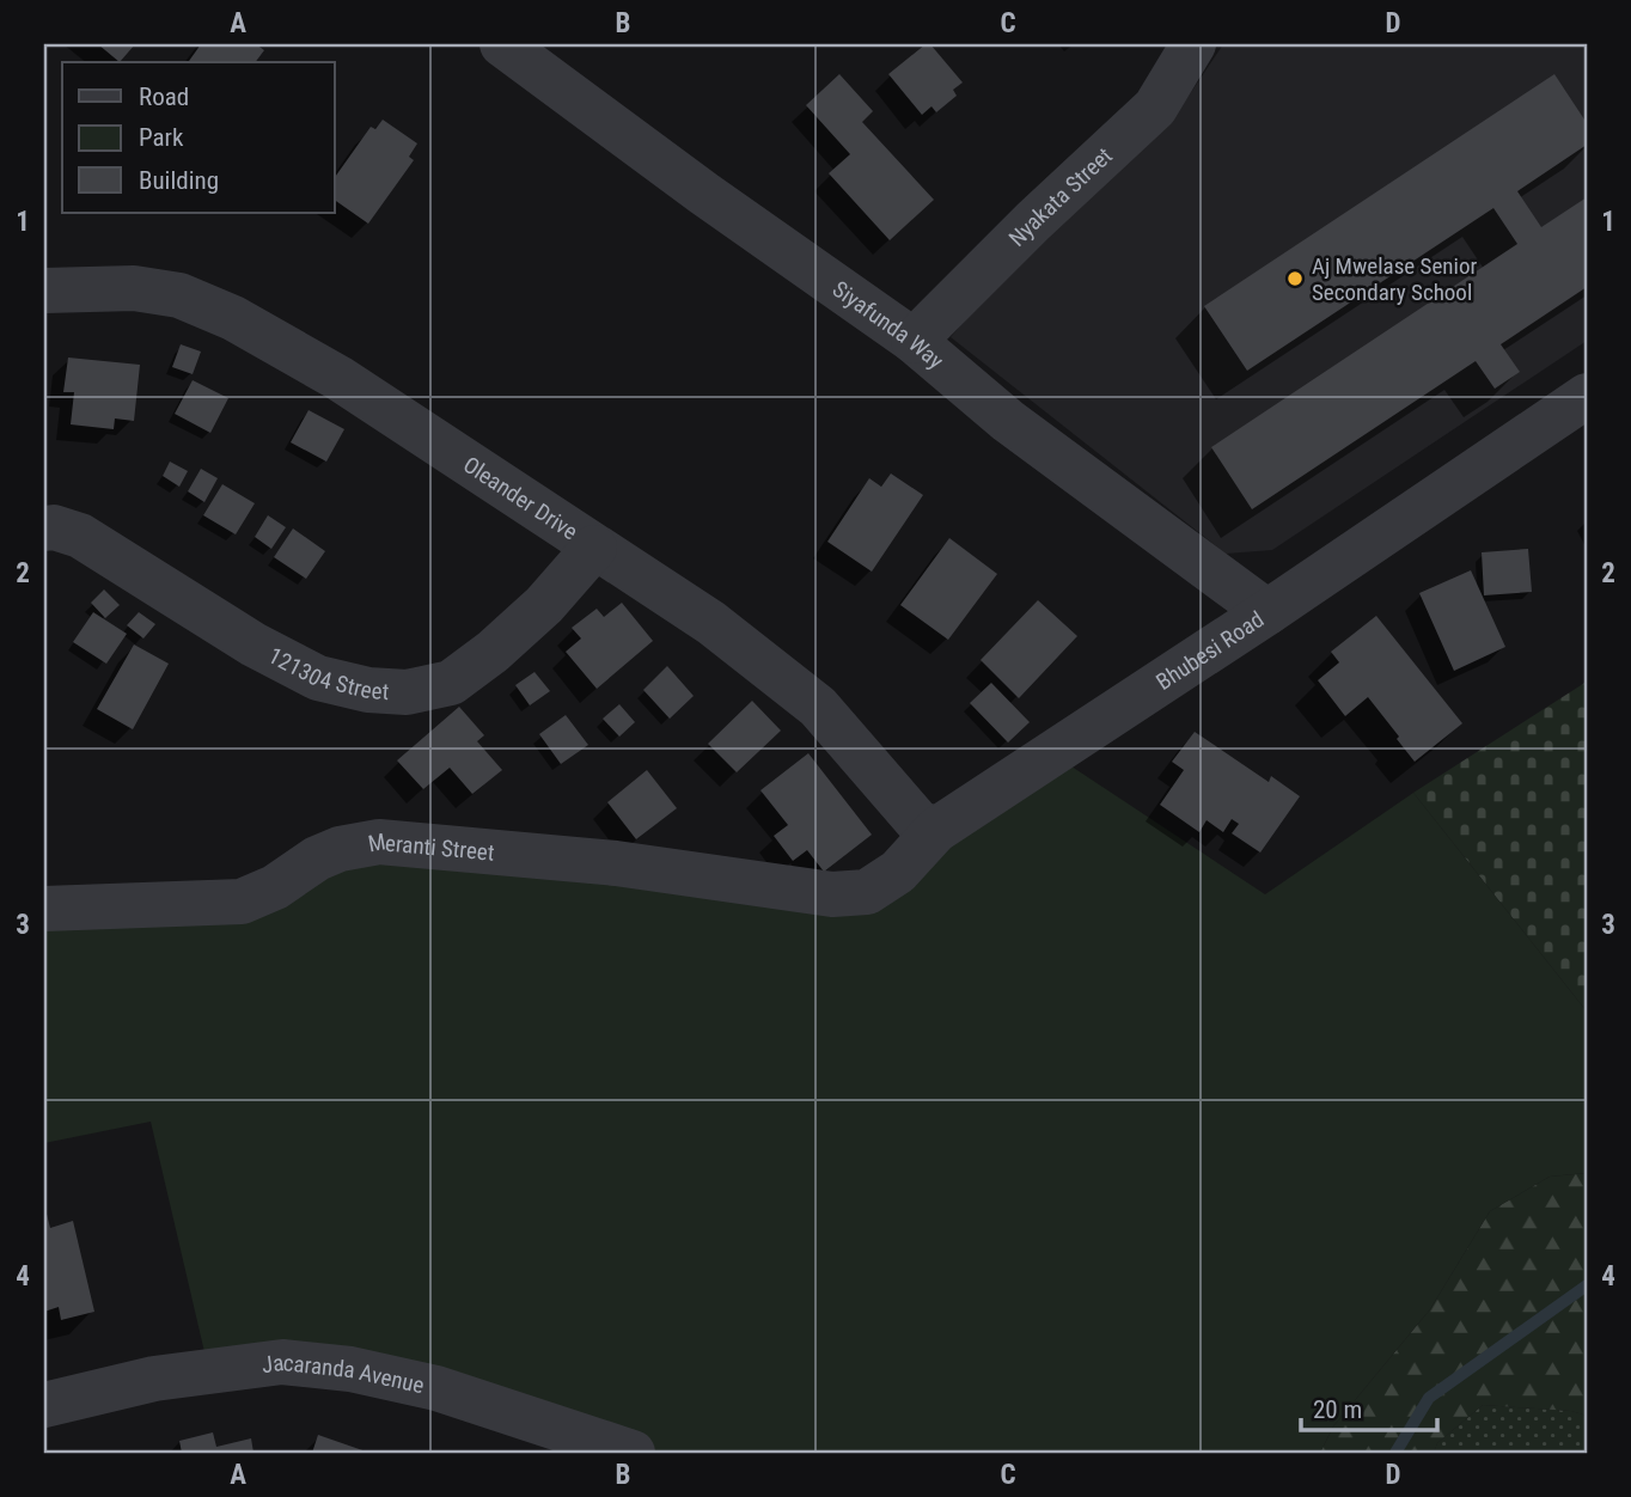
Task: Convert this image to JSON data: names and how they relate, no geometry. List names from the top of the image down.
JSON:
{
  "streets": {
    "street": [
      "Nyakata Street",
      "Siyafunda Way",
      "Oleander Drive",
      "Bhubesi Road",
      "121304 Street",
      "Meranti Street",
      "Jacaranda Avenue"
    ]
  },
  "crossings": [
    ["Nyakata Street", "Siyafunda Way"],
    ["Siyafunda Way", "Bhubesi Road"],
    ["Oleander Drive", "Bhubesi Road"],
    ["Oleander Drive", "121304 Street"],
    ["Bhubesi Road", "Meranti Street"]
  ],
  "places": ["Aj Mwelase Senior Secondary School"],
  "legend": ["Road", "Park", "Building"],
  "scale_bar": "20 m",
  "grid": {
    "columns": [
      "A",
      "B",
      "C",
      "D"
    ],
    "rows": [
      "1",
      "2",
      "3",
      "4"
    ]
  }
}
